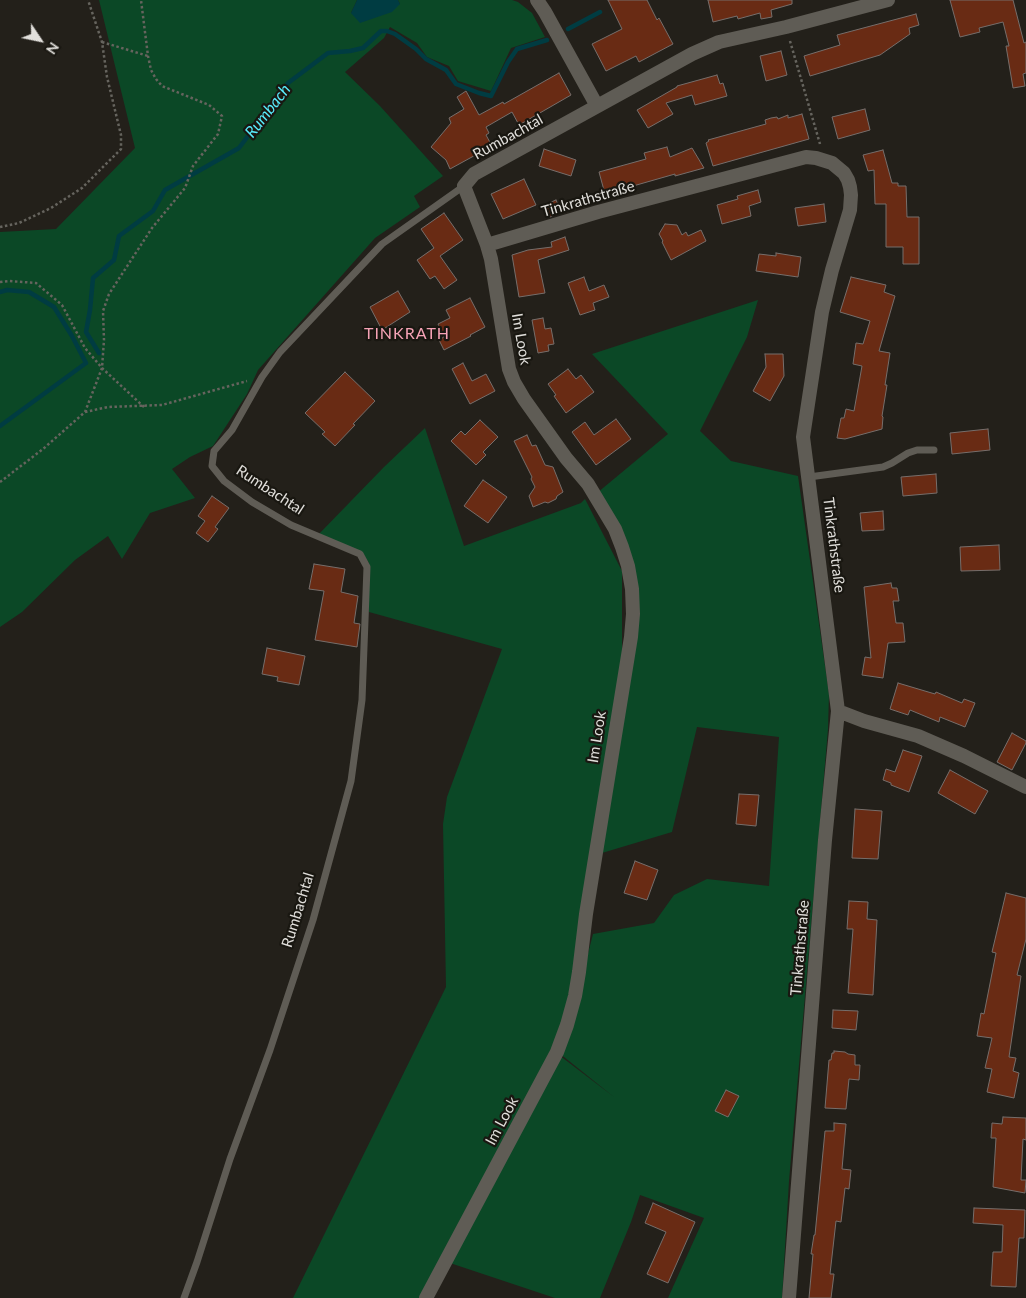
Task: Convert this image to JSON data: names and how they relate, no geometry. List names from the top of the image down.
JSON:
{
  "streets": {
    "street": ["Rumbachtal", "Tinkrathstraße", "Im Look"]
  },
  "crossings": [
    ["Rumbachtal", "Im Look"],
    ["Tinkrathstraße", "Im Look"]
  ],
  "districts": ["TINKRATH"],
  "water": ["Rumbach"],
  "north": "bottom right"
}
